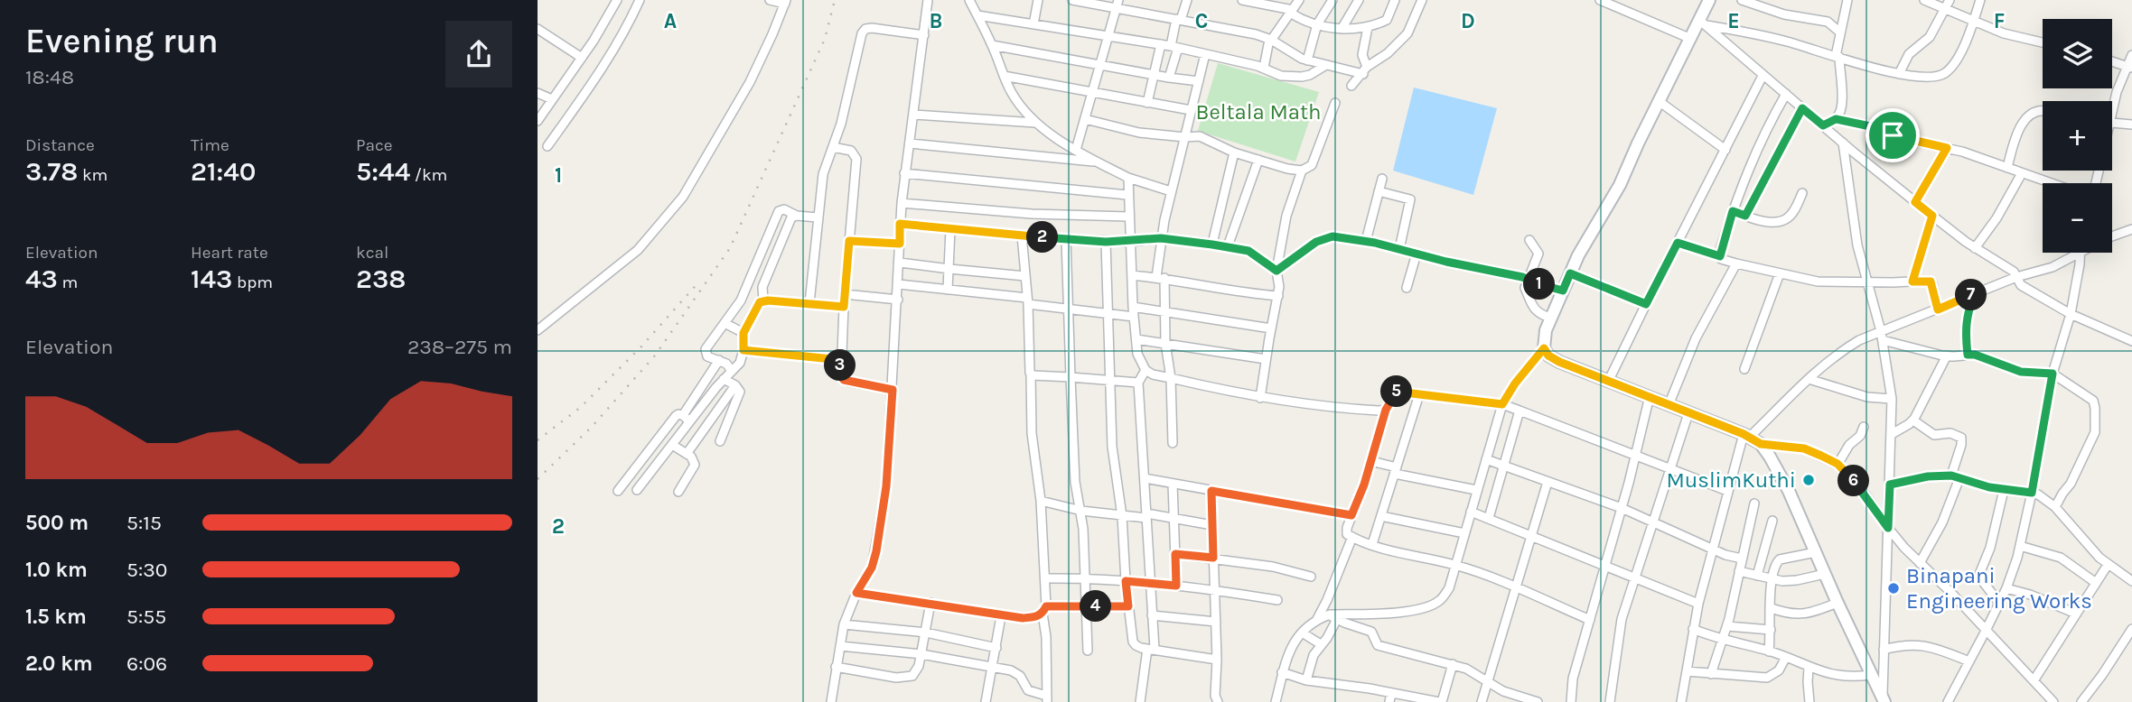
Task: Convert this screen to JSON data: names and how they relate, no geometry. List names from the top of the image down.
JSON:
{
  "parks": ["Beltala Math"],
  "places": ["MuslimKuthi", "Binapani Engineering Works"],
  "page": {
    "heading": ["Evening run", "18:48"],
    "map_buttons": ["+", "−"],
    "stats": [
      ["Distance", "3.78 km"],
      ["Time", "21:40"],
      ["Pace", "5:44 /km"],
      ["Elevation", "43 m"],
      ["Heart rate", "143 bpm"],
      ["kcal", "238"]
    ],
    "pins": [
      "2",
      "1",
      "7",
      "3",
      "5",
      "6",
      "4"
    ],
    "chart": ["Elevation", "238–275 m"],
    "list": [
      {
        "name": "500 m",
        "note": "5:15"
      },
      {
        "name": "1.0 km",
        "note": "5:30"
      },
      {
        "name": "1.5 km",
        "note": "5:55"
      },
      {
        "name": "2.0 km",
        "note": "6:06"
      }
    ]
  },
  "grid": {
    "columns": [
      "A",
      "B",
      "C",
      "D",
      "E",
      "F"
    ],
    "rows": ["1", "2"]
  }
}
